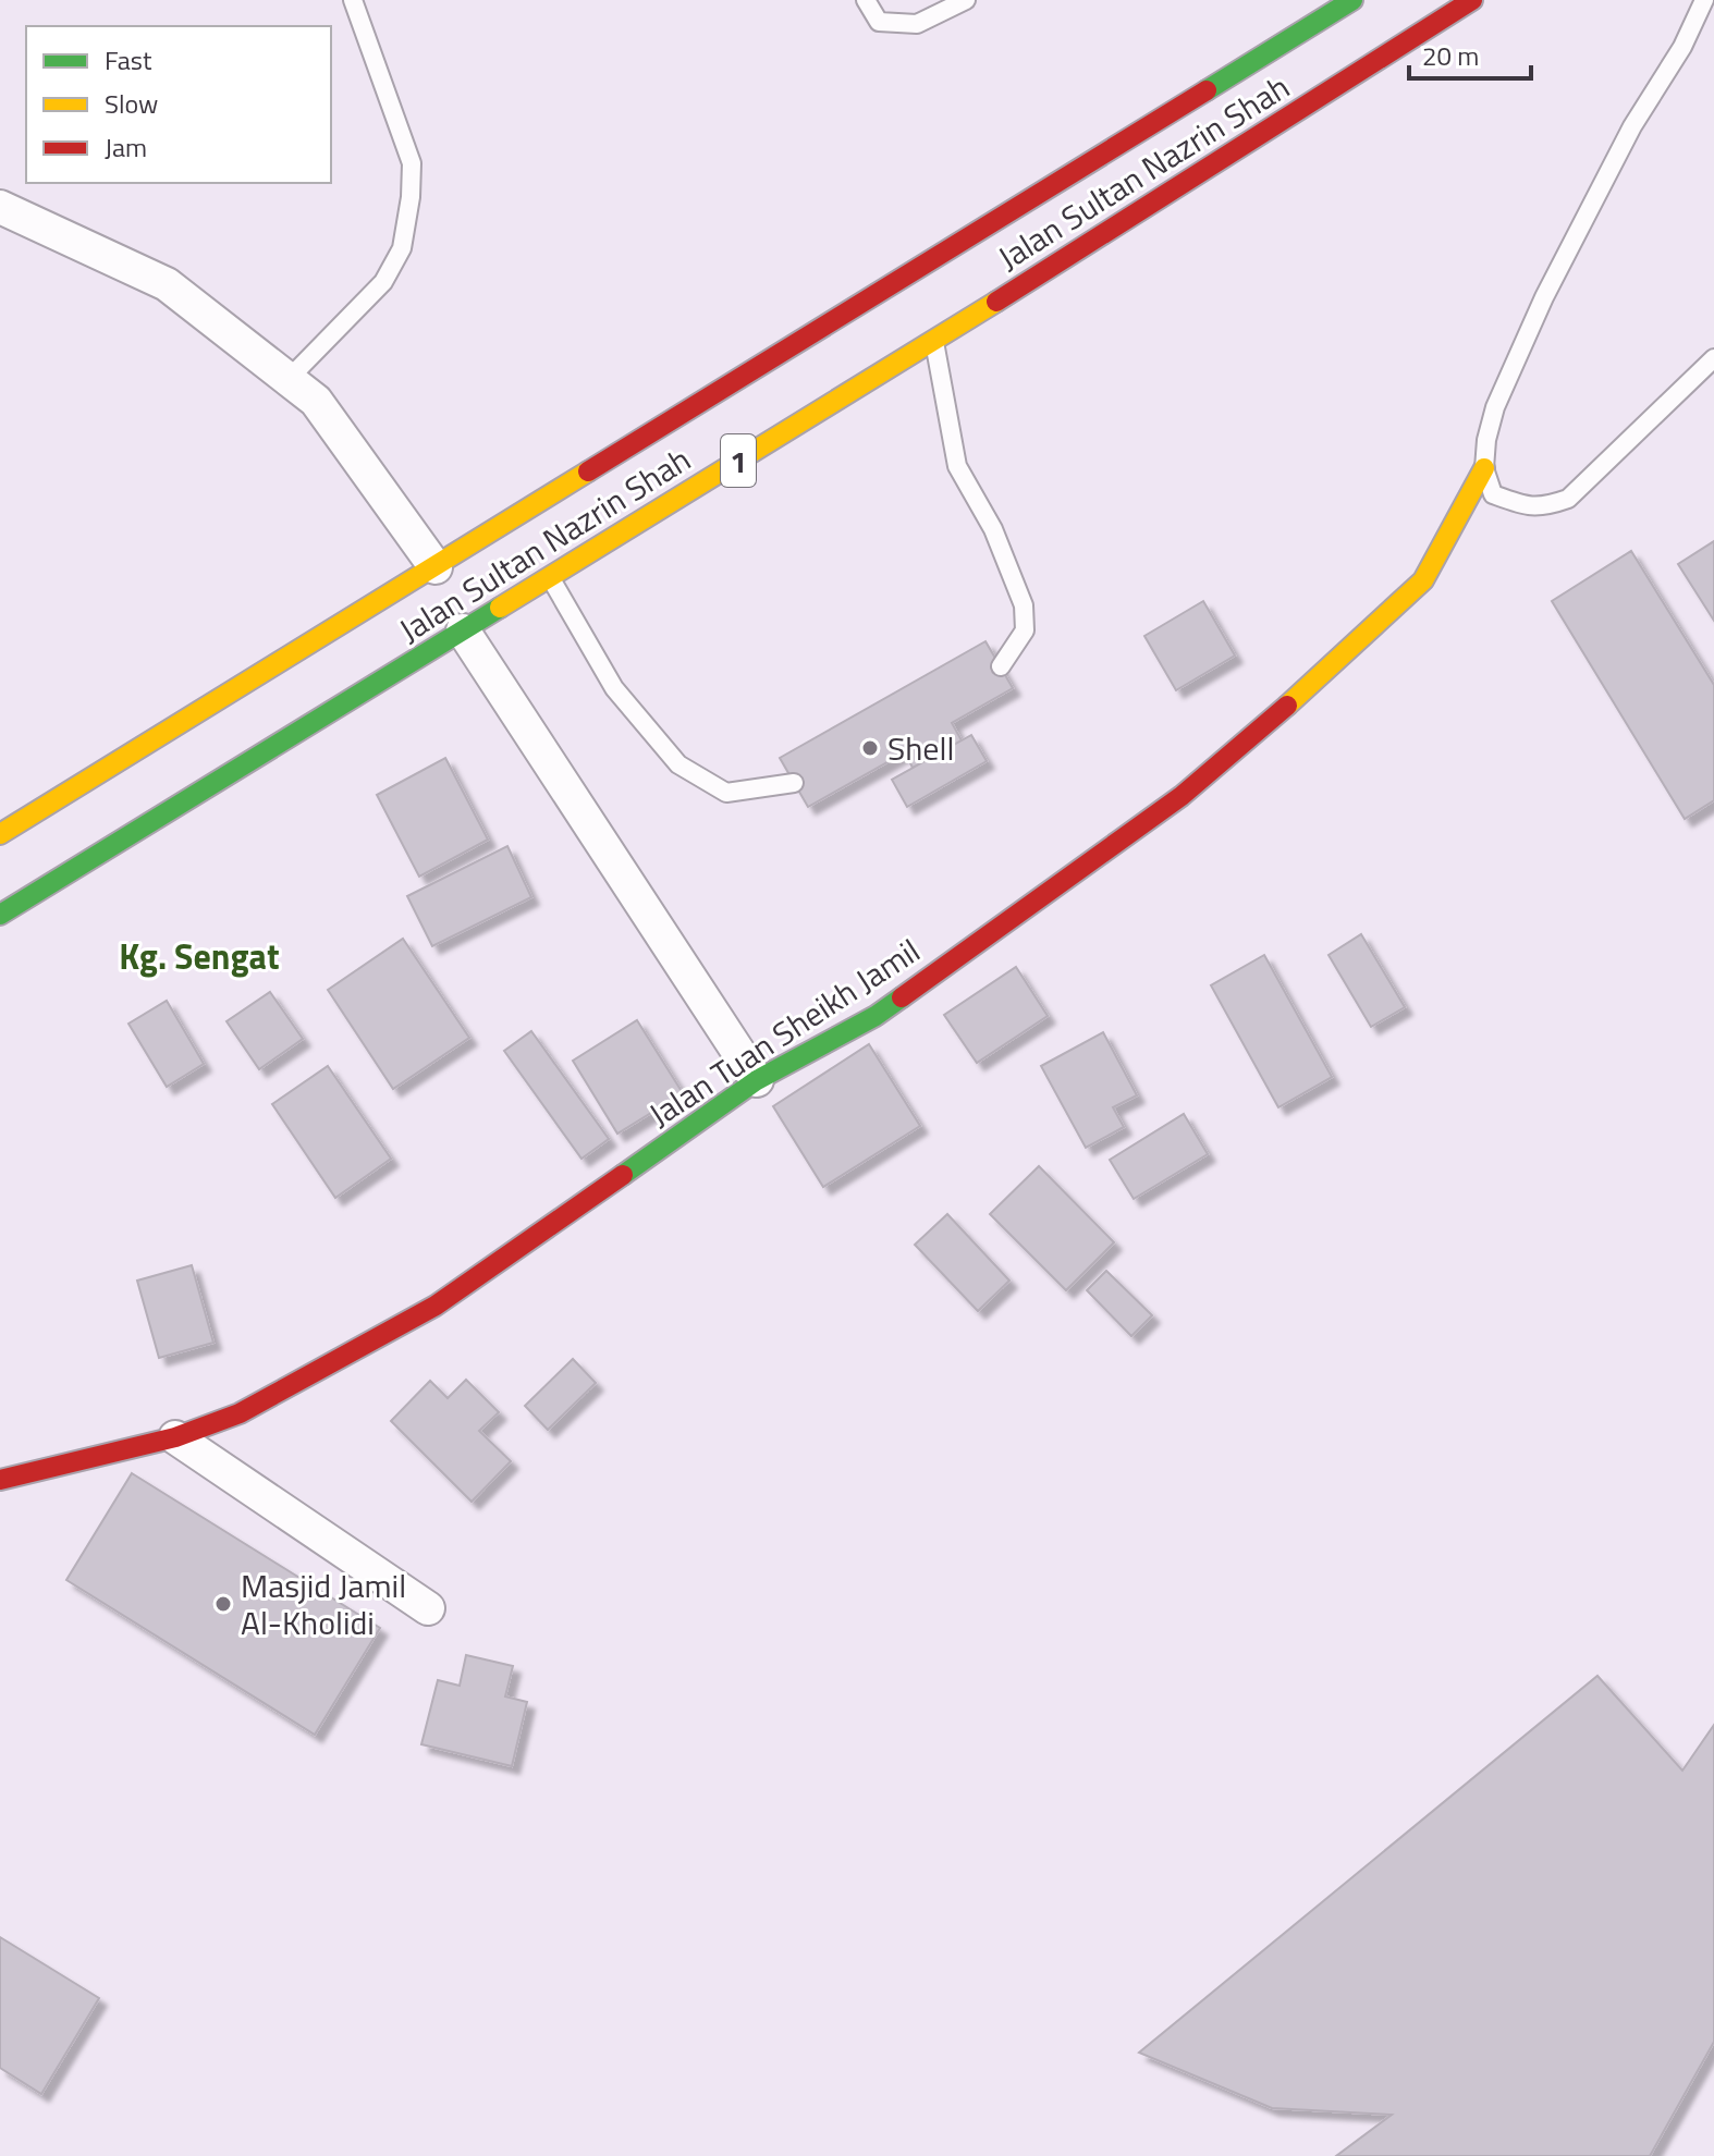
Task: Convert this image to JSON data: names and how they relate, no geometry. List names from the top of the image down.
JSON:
{
  "streets": {
    "main road": ["Jalan Sultan Nazrin Shah", "1", "Jalan Tuan Sheikh Jamil"]
  },
  "districts": ["Kg. Sengat"],
  "places": ["Shell", "Masjid Jamil Al-Kholidi"],
  "legend": ["Fast", "Slow", "Jam"],
  "scale_bar": "20 m"
}
